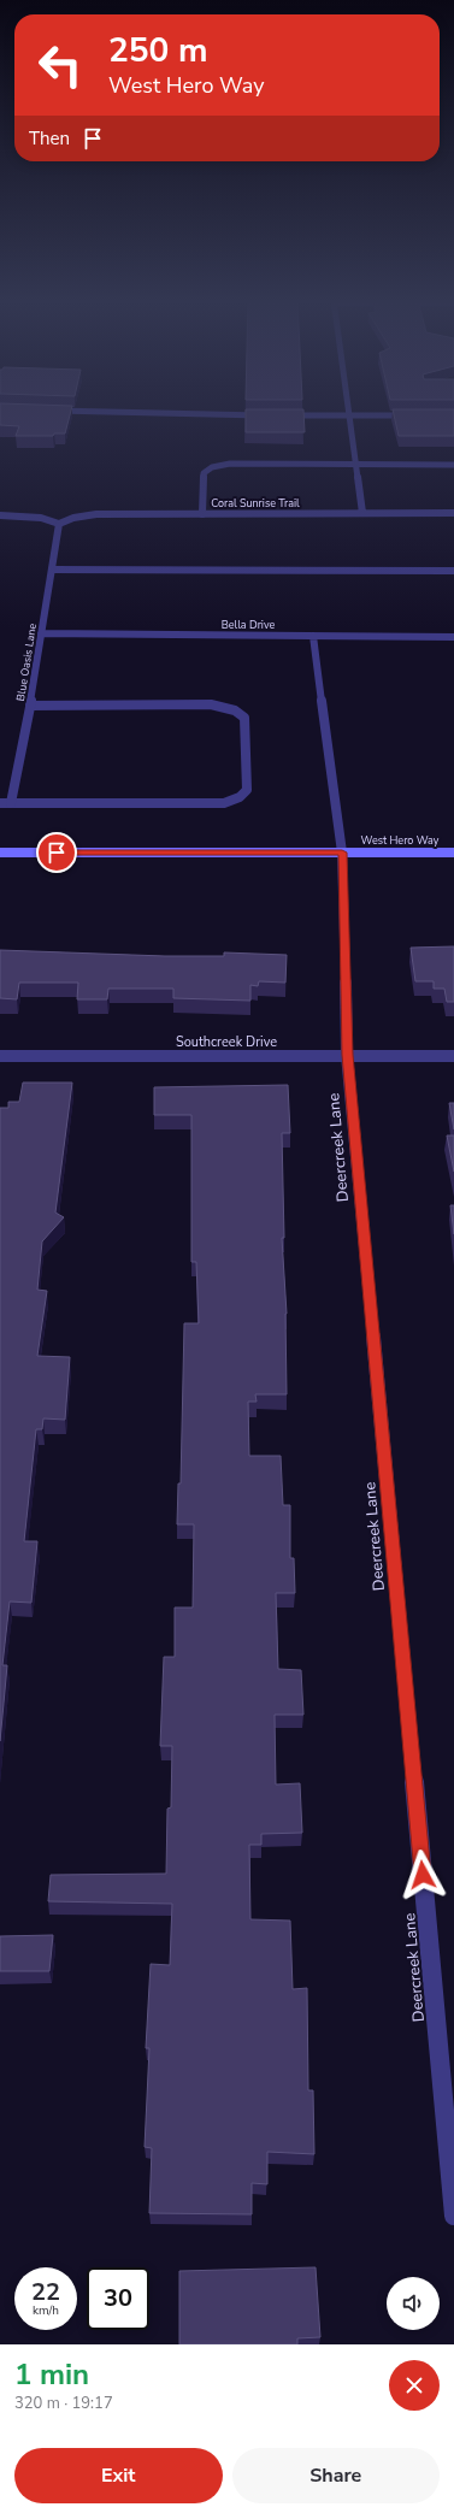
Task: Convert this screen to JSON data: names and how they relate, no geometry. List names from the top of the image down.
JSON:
{
  "streets": {
    "main road": ["West Hero Way"],
    "street": [
      "Coral Sunrise Trail",
      "Bella Drive",
      "Blue Oasis Lane",
      "Southcreek Drive",
      "Deercreek Lane"
    ]
  },
  "crossings": [
    ["Coral Sunrise Trail", "Blue Oasis Lane"],
    ["Bella Drive", "Blue Oasis Lane"],
    ["Bella Drive", "Deercreek Lane"],
    ["West Hero Way", "Deercreek Lane"],
    ["Southcreek Drive", "Deercreek Lane"]
  ],
  "page": {
    "turn": ["250 m", "West Hero Way"],
    "then": "Then",
    "speed": "22 km/h",
    "limit": "30",
    "heading": ["1 min", "320 m · 19:17"],
    "buttons": ["Exit", "Share"]
  }
}
